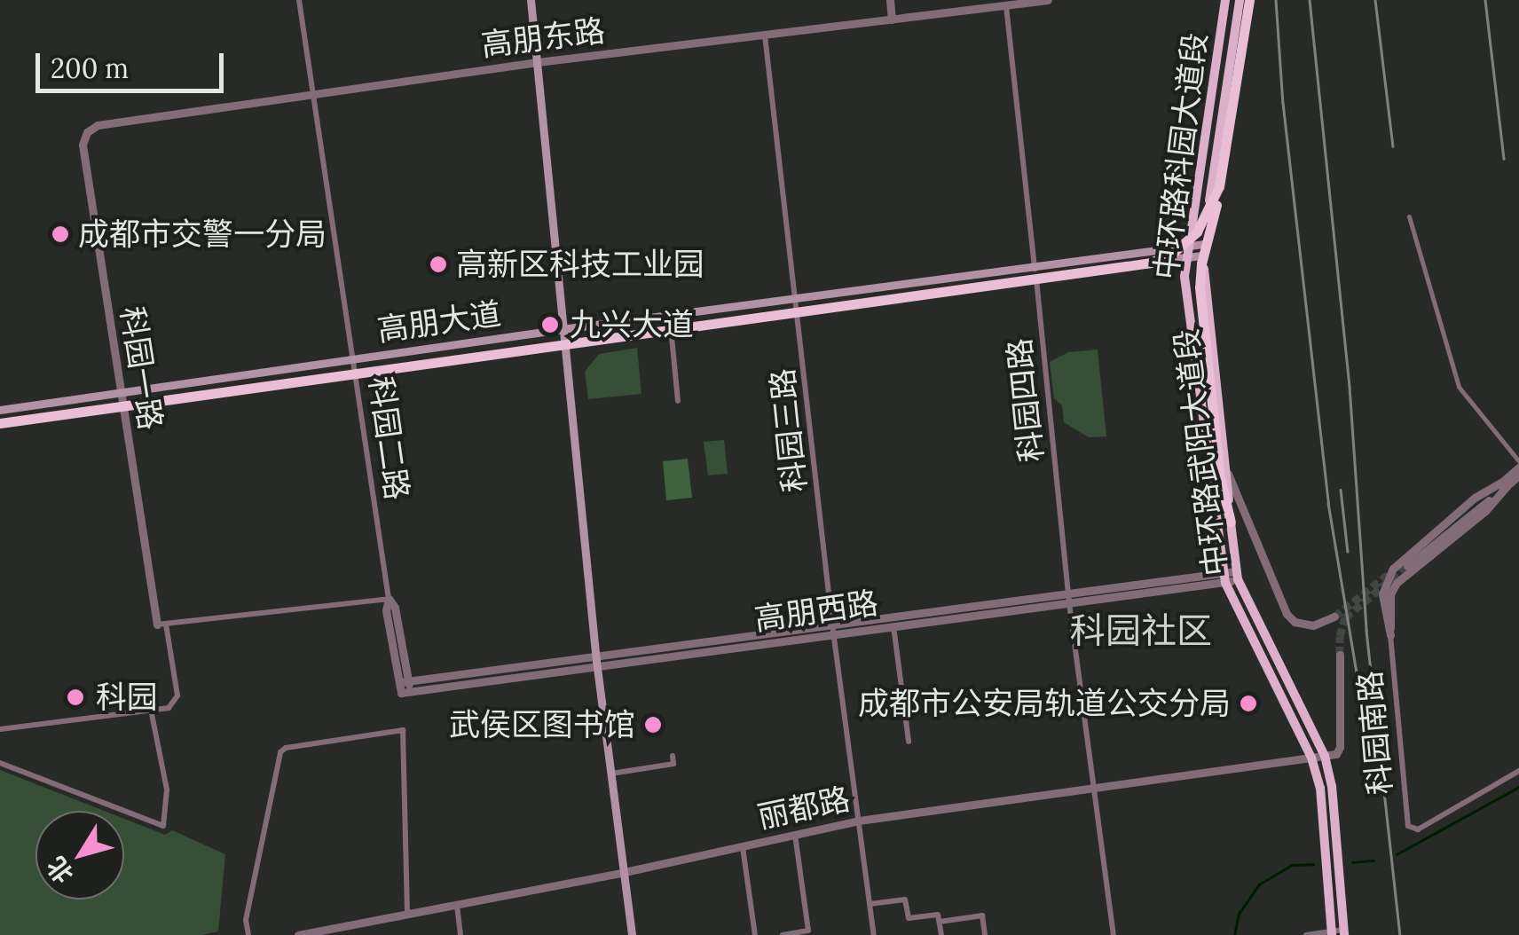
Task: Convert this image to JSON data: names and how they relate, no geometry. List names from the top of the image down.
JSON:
{
  "streets": {
    "main road": ["中环路科园大道段", "高朋大道", "中环路武阳大道段"],
    "street": [
      "高朋东路",
      "科园一路",
      "科园四路",
      "科园三路",
      "科园二路",
      "高朋西路",
      "科园南路",
      "丽都路"
    ]
  },
  "crossings": [
    ["高朋东路", "科园一路"],
    ["高朋东路", "科园四路"],
    ["高朋东路", "科园三路"],
    ["高朋东路", "科园二路"],
    ["中环路科园大道段", "高朋大道"],
    ["中环路科园大道段", "中环路武阳大道段"],
    ["中环路科园大道段", "高朋西路"],
    ["高朋大道", "科园一路"],
    ["高朋大道", "科园四路"],
    ["高朋大道", "科园三路"],
    ["高朋大道", "科园二路"],
    ["高朋大道", "中环路武阳大道段"],
    ["科园四路", "高朋西路"],
    ["科园四路", "丽都路"],
    ["科园三路", "高朋西路"],
    ["科园三路", "丽都路"],
    ["中环路武阳大道段", "高朋西路"],
    ["中环路武阳大道段", "丽都路"]
  ],
  "districts": ["科园社区"],
  "places": [
    "成都市交警一分局",
    "高新区科技工业园",
    "九兴大道",
    "科园",
    "成都市公安局轨道公交分局",
    "武侯区图书馆"
  ],
  "scale_bar": "200 m",
  "north": "bottom left"
}
